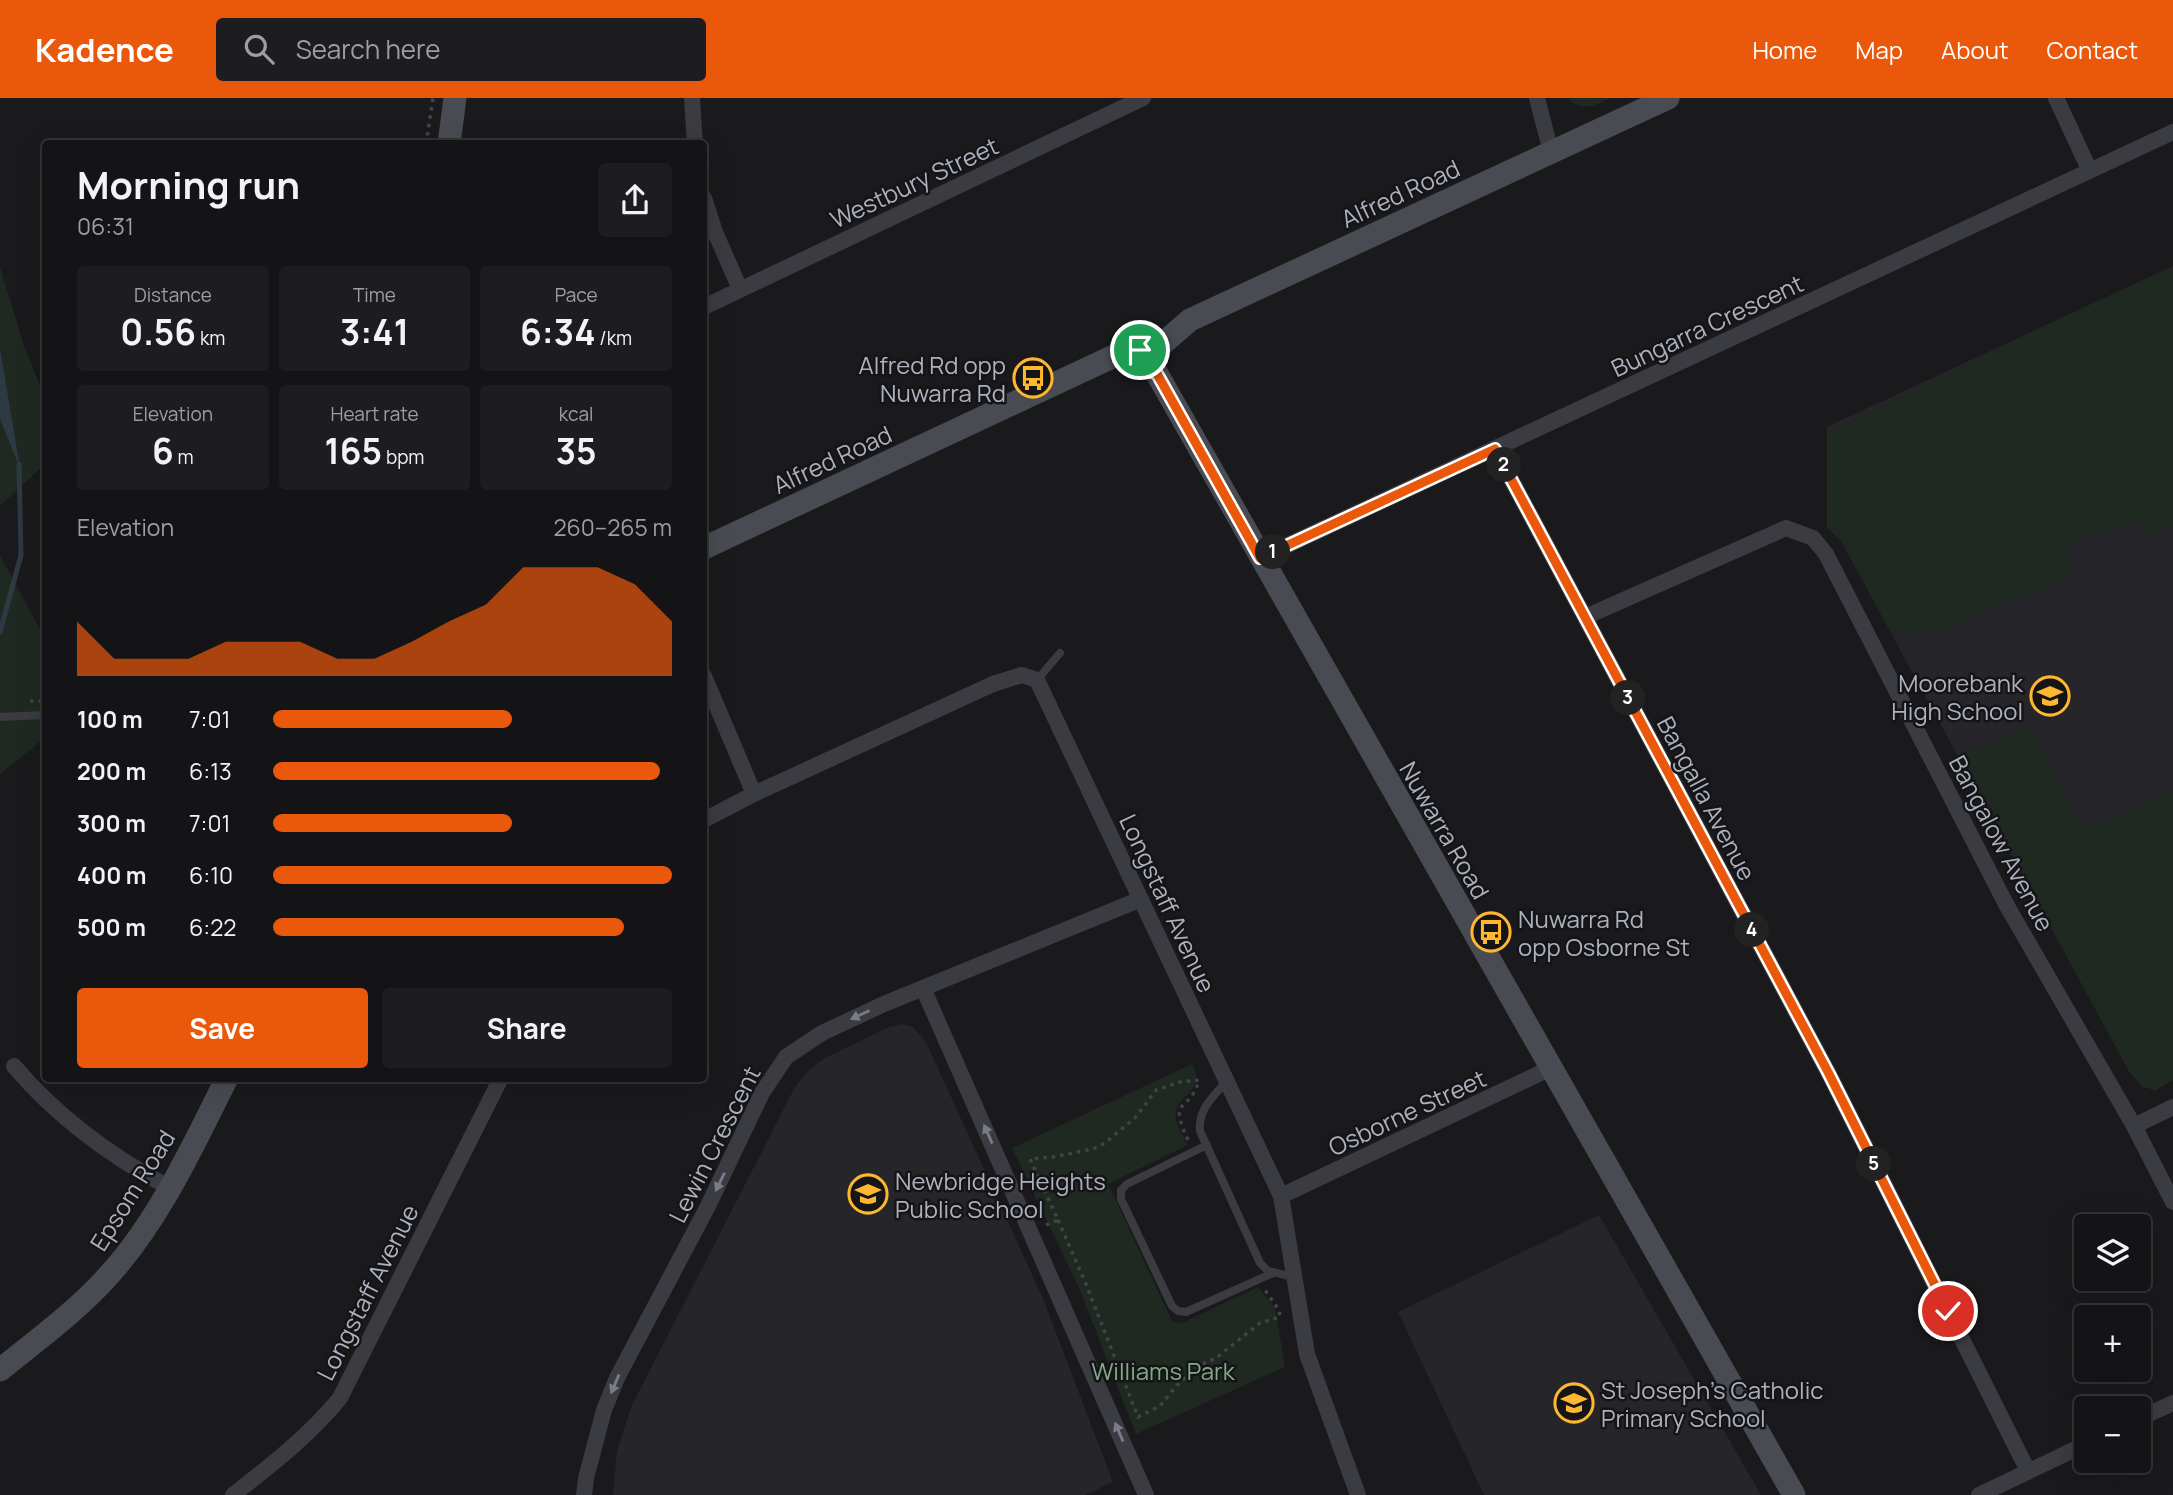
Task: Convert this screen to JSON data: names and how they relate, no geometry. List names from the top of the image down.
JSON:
{
  "streets": {
    "street": [
      "Westbury Street",
      "Alfred Road",
      "Bungarra Crescent",
      "Bangalla Avenue",
      "Nuwarra Road",
      "Bangalow Avenue",
      "Longstaff Avenue",
      "Osborne Street",
      "Lewin Crescent",
      "Epsom Road"
    ]
  },
  "crossings": [
    ["Alfred Road", "Nuwarra Road"],
    ["Bungarra Crescent", "Bangalla Avenue"],
    ["Bungarra Crescent", "Nuwarra Road"],
    ["Bangalla Avenue", "Bangalow Avenue"],
    ["Nuwarra Road", "Osborne Street"],
    ["Longstaff Avenue", "Osborne Street"],
    ["Longstaff Avenue", "Lewin Crescent"]
  ],
  "one_way": ["Lewin Crescent"],
  "parks": ["Williams Park"],
  "places": {
    "bus stop": ["Alfred Rd opp Nuwarra Rd", "Nuwarra Rd opp Osborne St"],
    "school or university": ["Moorebank High School", "Newbridge Heights Public School", "St Joseph's Catholic Primary School"]
  },
  "page": {
    "header": "Kadence",
    "search": "Search here",
    "nav": [
      "Home",
      "Map",
      "About",
      "Contact"
    ],
    "heading": ["Morning run", "06:31"],
    "stats": [
      ["Distance", "0.56 km"],
      ["Time", "3:41"],
      ["Pace", "6:34 /km"],
      ["Elevation", "6 m"],
      ["Heart rate", "165 bpm"],
      ["kcal", "35"]
    ],
    "pins": [
      "2",
      "1",
      "3",
      "4",
      "5"
    ],
    "chart": ["Elevation", "260–265 m"],
    "list": [
      {
        "name": "100 m",
        "note": "7:01"
      },
      {
        "name": "200 m",
        "note": "6:13"
      },
      {
        "name": "300 m",
        "note": "7:01"
      },
      {
        "name": "400 m",
        "note": "6:10"
      },
      {
        "name": "500 m",
        "note": "6:22"
      }
    ],
    "buttons": ["Save", "Share"],
    "map_buttons": ["+", "−"]
  }
}
